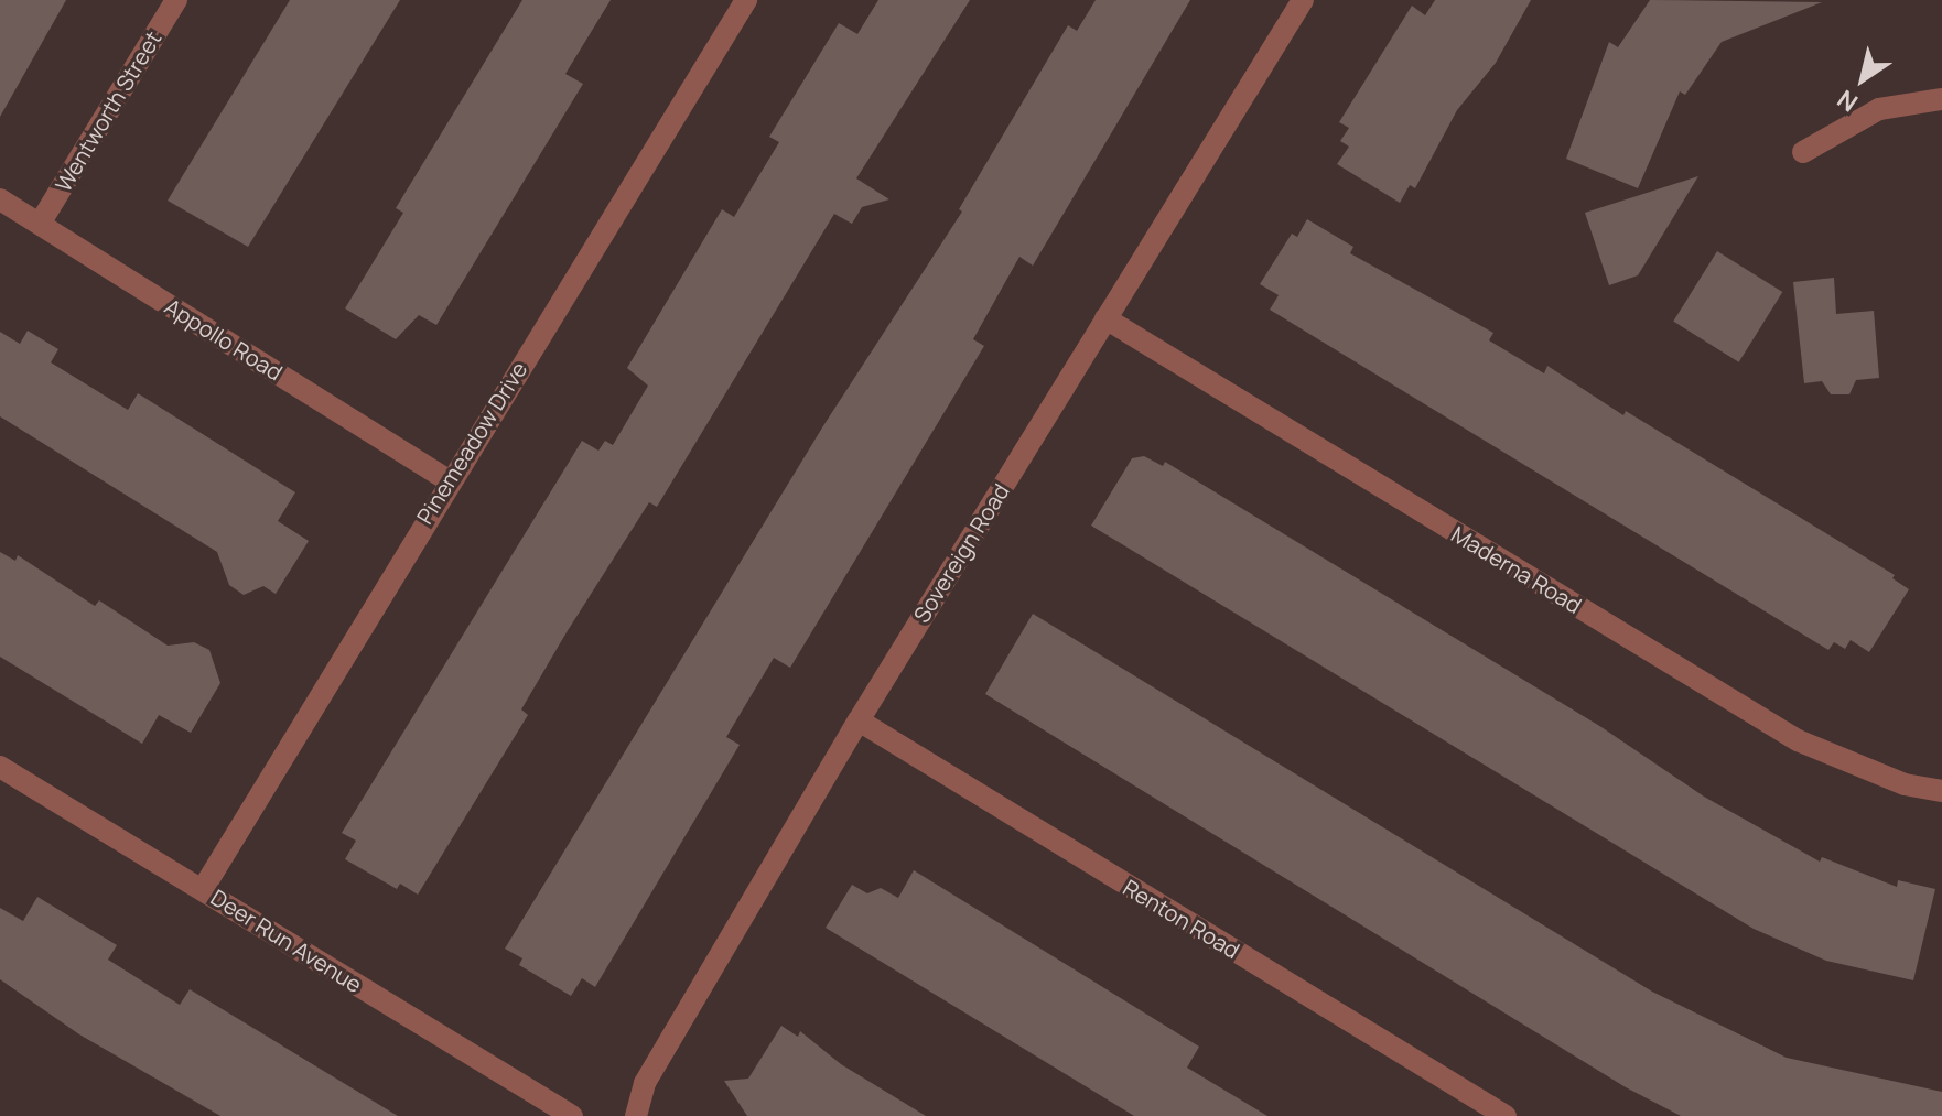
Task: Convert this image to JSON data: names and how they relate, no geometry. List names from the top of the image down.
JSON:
{
  "streets": {
    "street": [
      "Wentworth Street",
      "Appollo Road",
      "Pinemeadow Drive",
      "Sovereign Road",
      "Maderna Road",
      "Renton Road",
      "Deer Run Avenue"
    ]
  },
  "crossings": [
    ["Wentworth Street", "Appollo Road"],
    ["Appollo Road", "Pinemeadow Drive"],
    ["Pinemeadow Drive", "Deer Run Avenue"],
    ["Sovereign Road", "Maderna Road"],
    ["Sovereign Road", "Renton Road"]
  ],
  "north": "bottom left"
}
